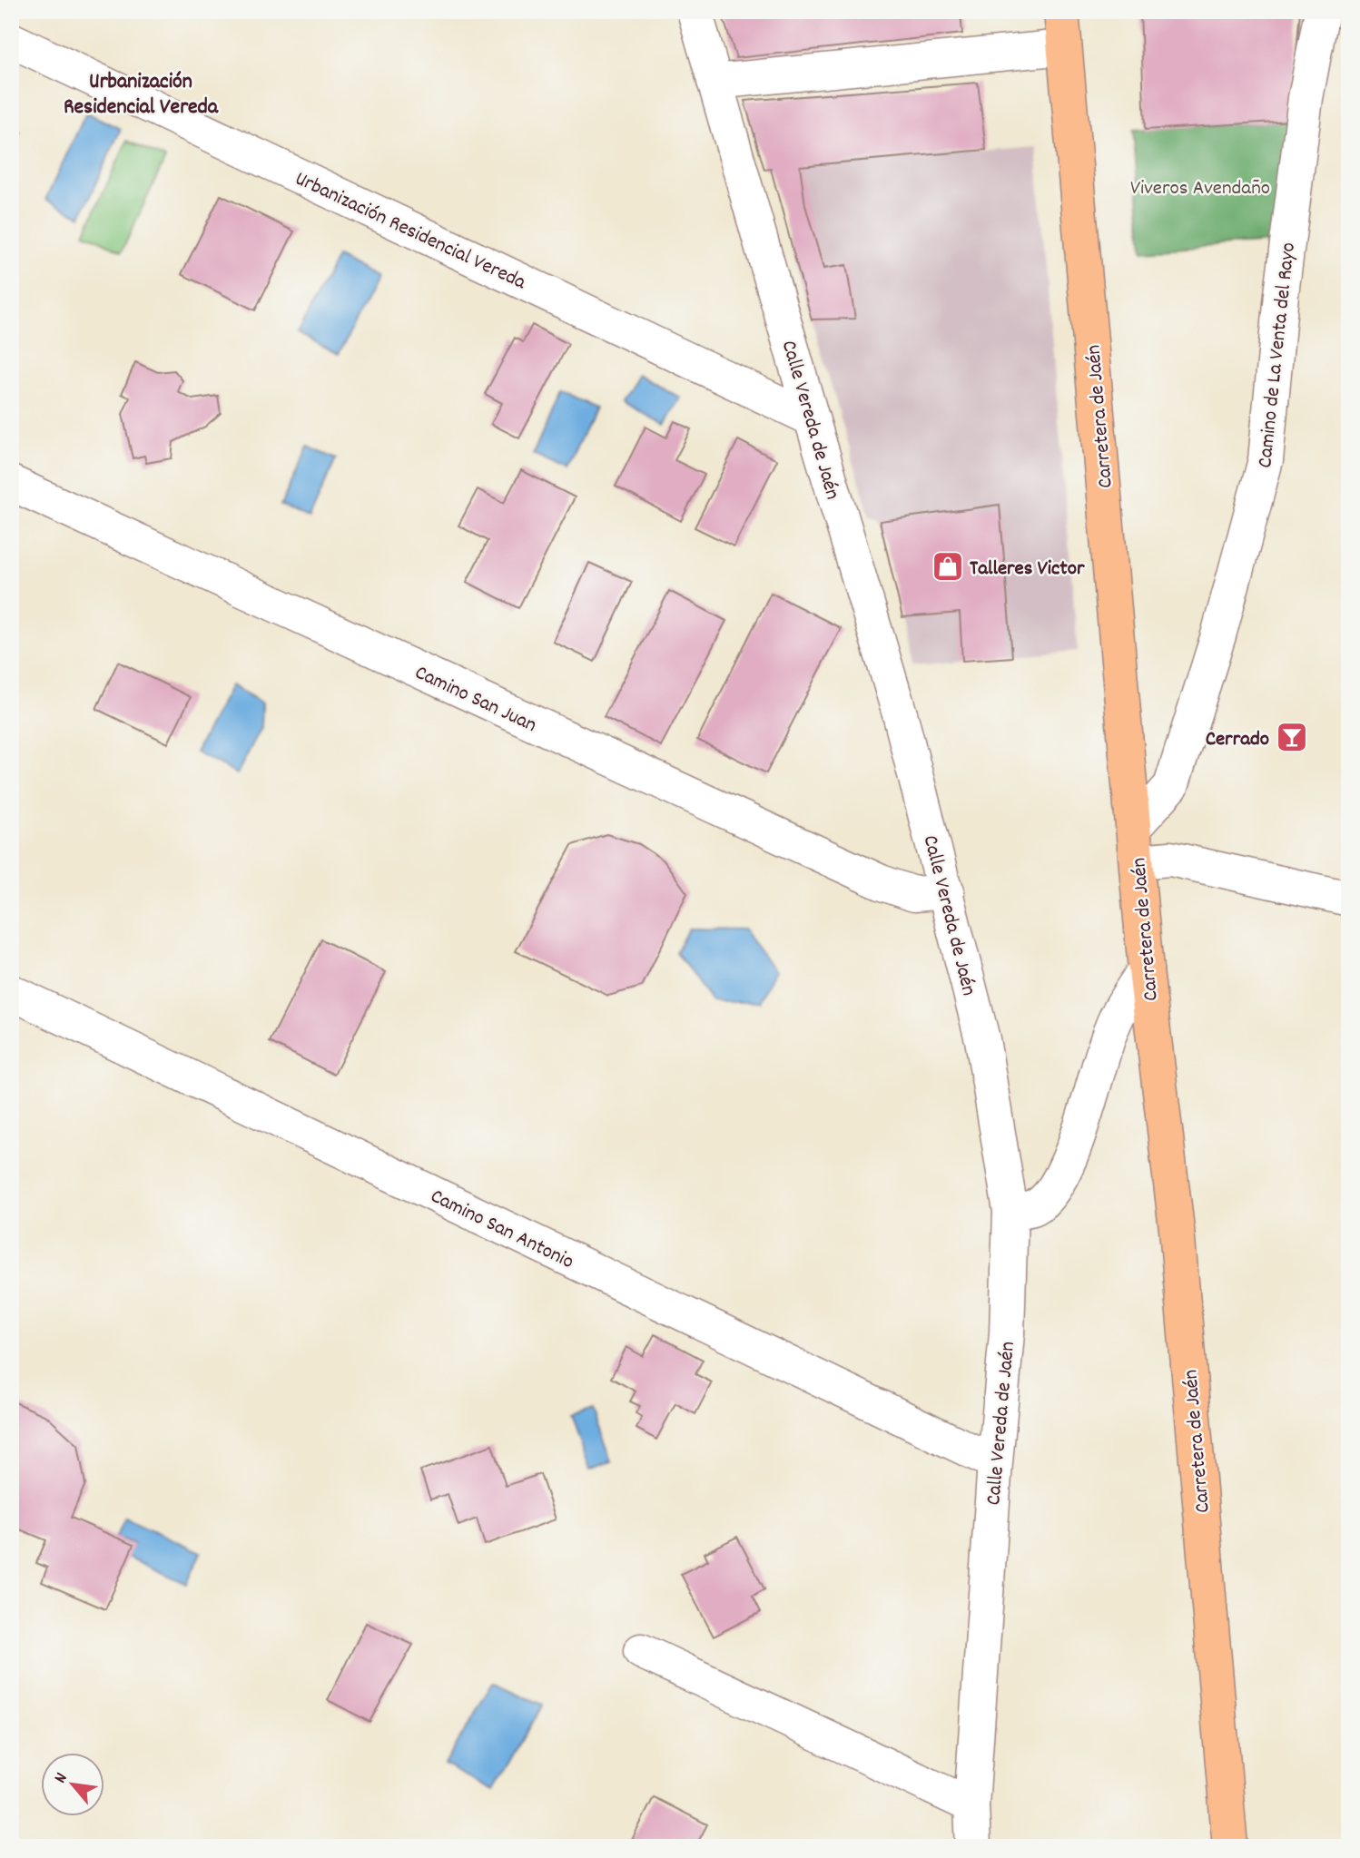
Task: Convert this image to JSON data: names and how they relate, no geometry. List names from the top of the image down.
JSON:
{
  "streets": {
    "highway": ["Carretera de Jaén"],
    "street": [
      "Urbanización Residencial Vereda",
      "Camino de La Venta del Rayo",
      "Calle Vereda de Jaén",
      "Camino San Juan",
      "Camino San Antonio"
    ]
  },
  "crossings": [
    ["Urbanización Residencial Vereda", "Calle Vereda de Jaén"],
    ["Camino de La Venta del Rayo", "Carretera de Jaén"],
    ["Calle Vereda de Jaén", "Camino San Juan"],
    ["Calle Vereda de Jaén", "Camino San Antonio"]
  ],
  "districts": ["Urbanización Residencial Vereda"],
  "parks": ["Viveros Avendaño"],
  "places": {
    "shop": ["Talleres Victor"],
    "bar": ["Cerrado"]
  },
  "north": "top left"
}
